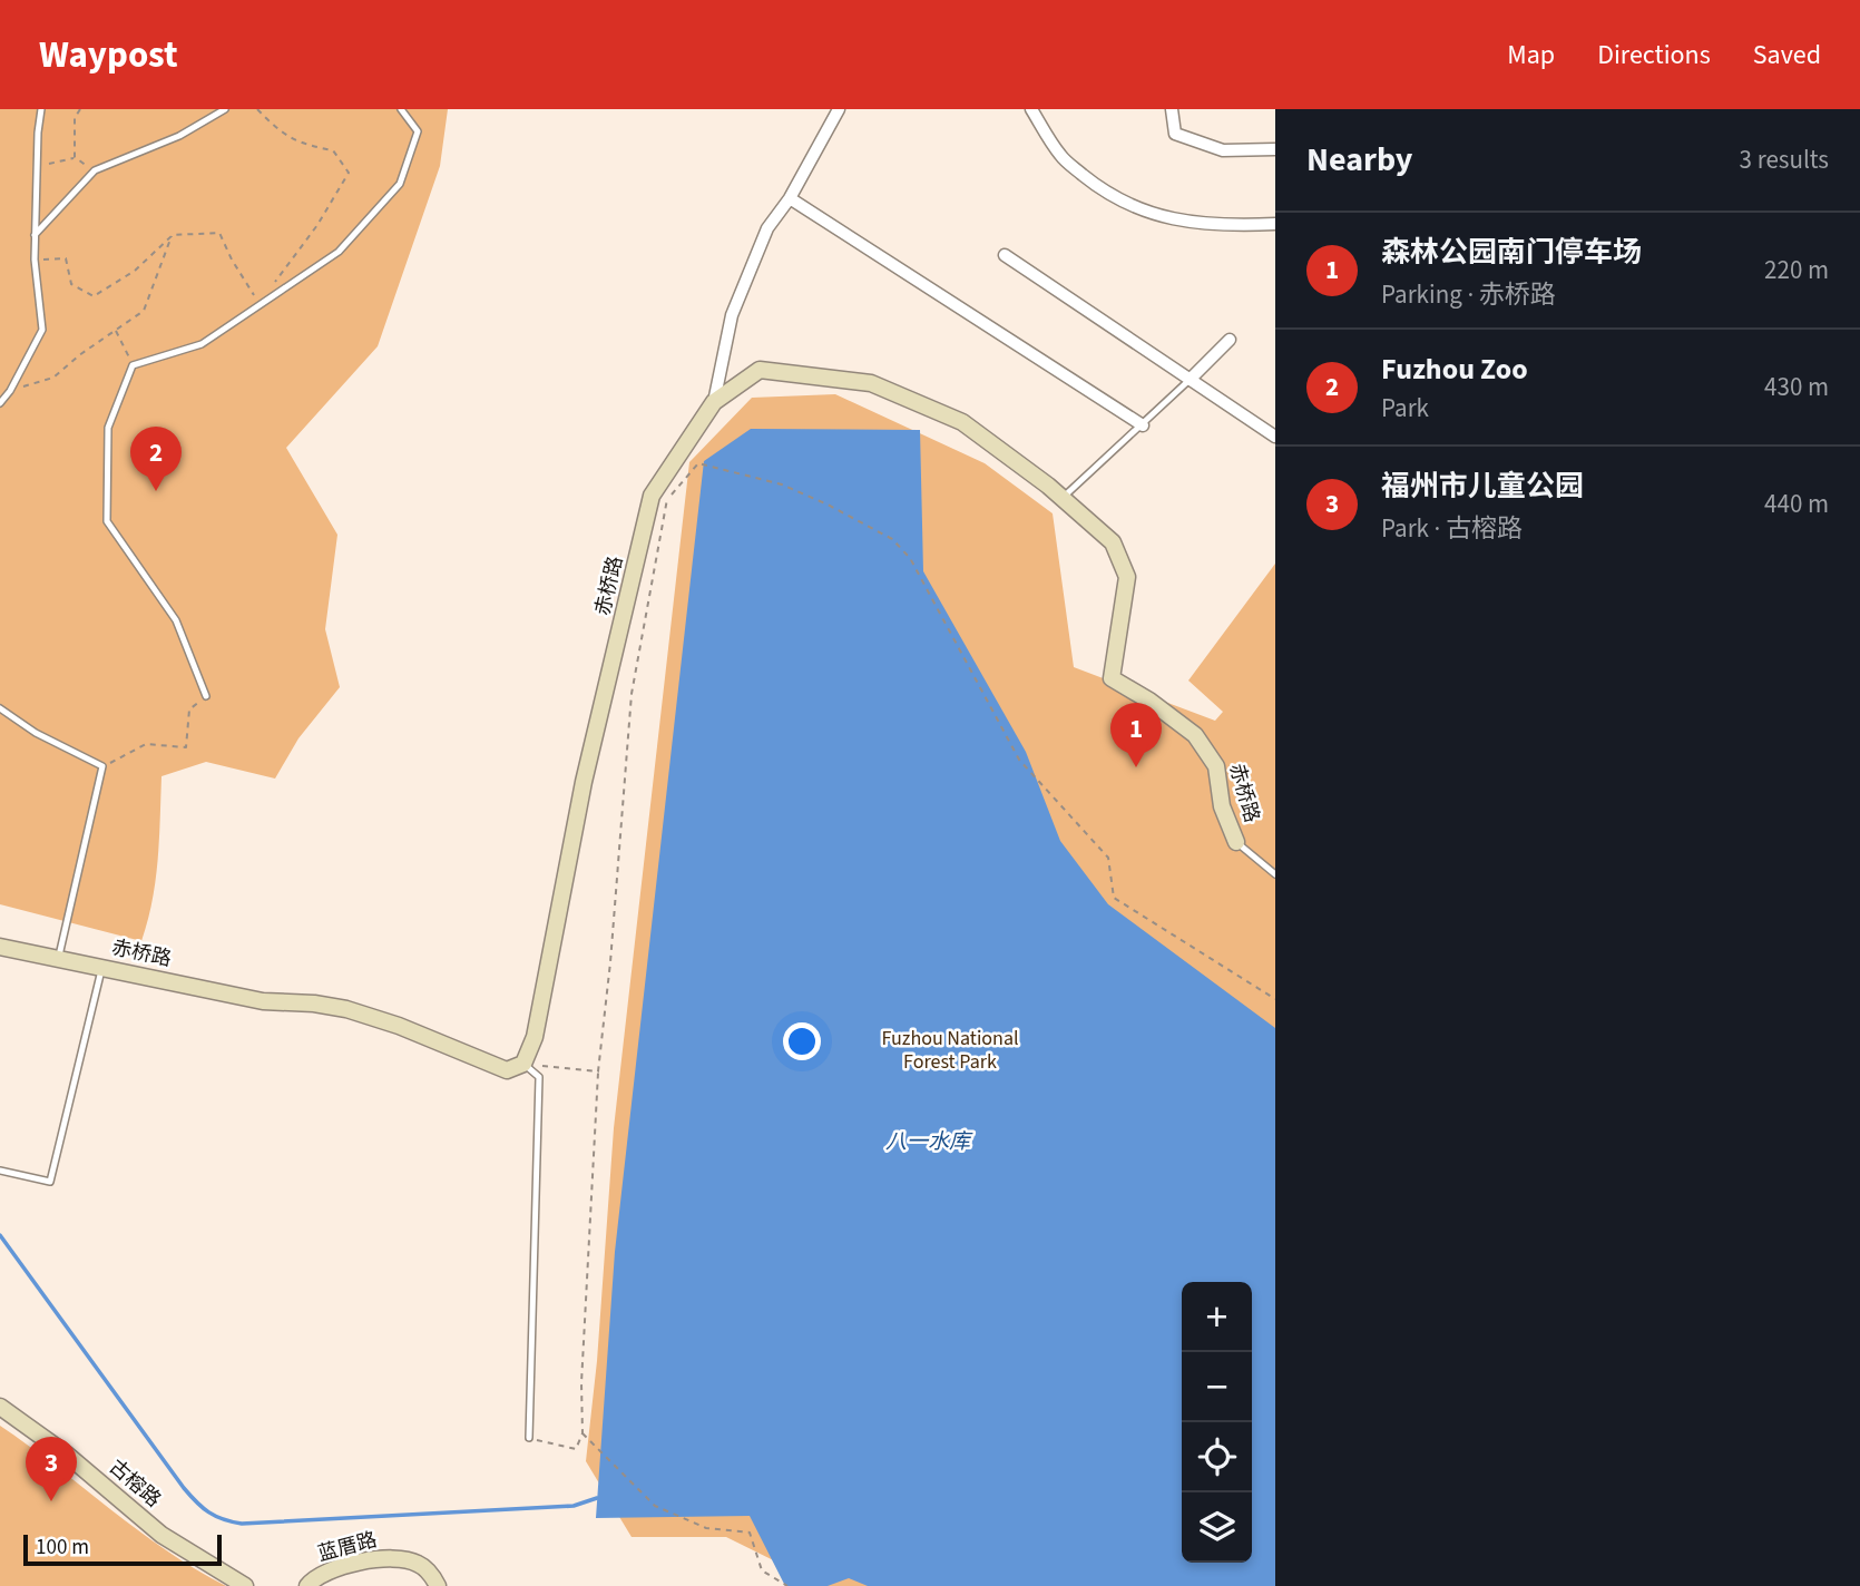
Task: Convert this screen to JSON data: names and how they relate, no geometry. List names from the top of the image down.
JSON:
{
  "streets": {
    "street": ["赤桥路", "古榕路", "蓝厝路"]
  },
  "water": ["八一水库"],
  "parks": ["Fuzhou National Forest Park"],
  "scale_bar": "100 m",
  "page": {
    "header": "Waypost",
    "nav": ["Map", "Directions", "Saved"],
    "heading": ["Nearby", "3 results"],
    "list": [
      {
        "mark": "1",
        "name": "森林公园南门停车场",
        "note": "Parking · 赤桥路",
        "value": "220 m"
      },
      {
        "mark": "2",
        "name": "Fuzhou Zoo",
        "note": "Park",
        "value": "430 m"
      },
      {
        "mark": "3",
        "name": "福州市儿童公园",
        "note": "Park · 古榕路",
        "value": "440 m"
      }
    ],
    "pins": ["2", "1", "3"],
    "map_buttons": ["+", "−"],
    "scale": "100 m"
  }
}
